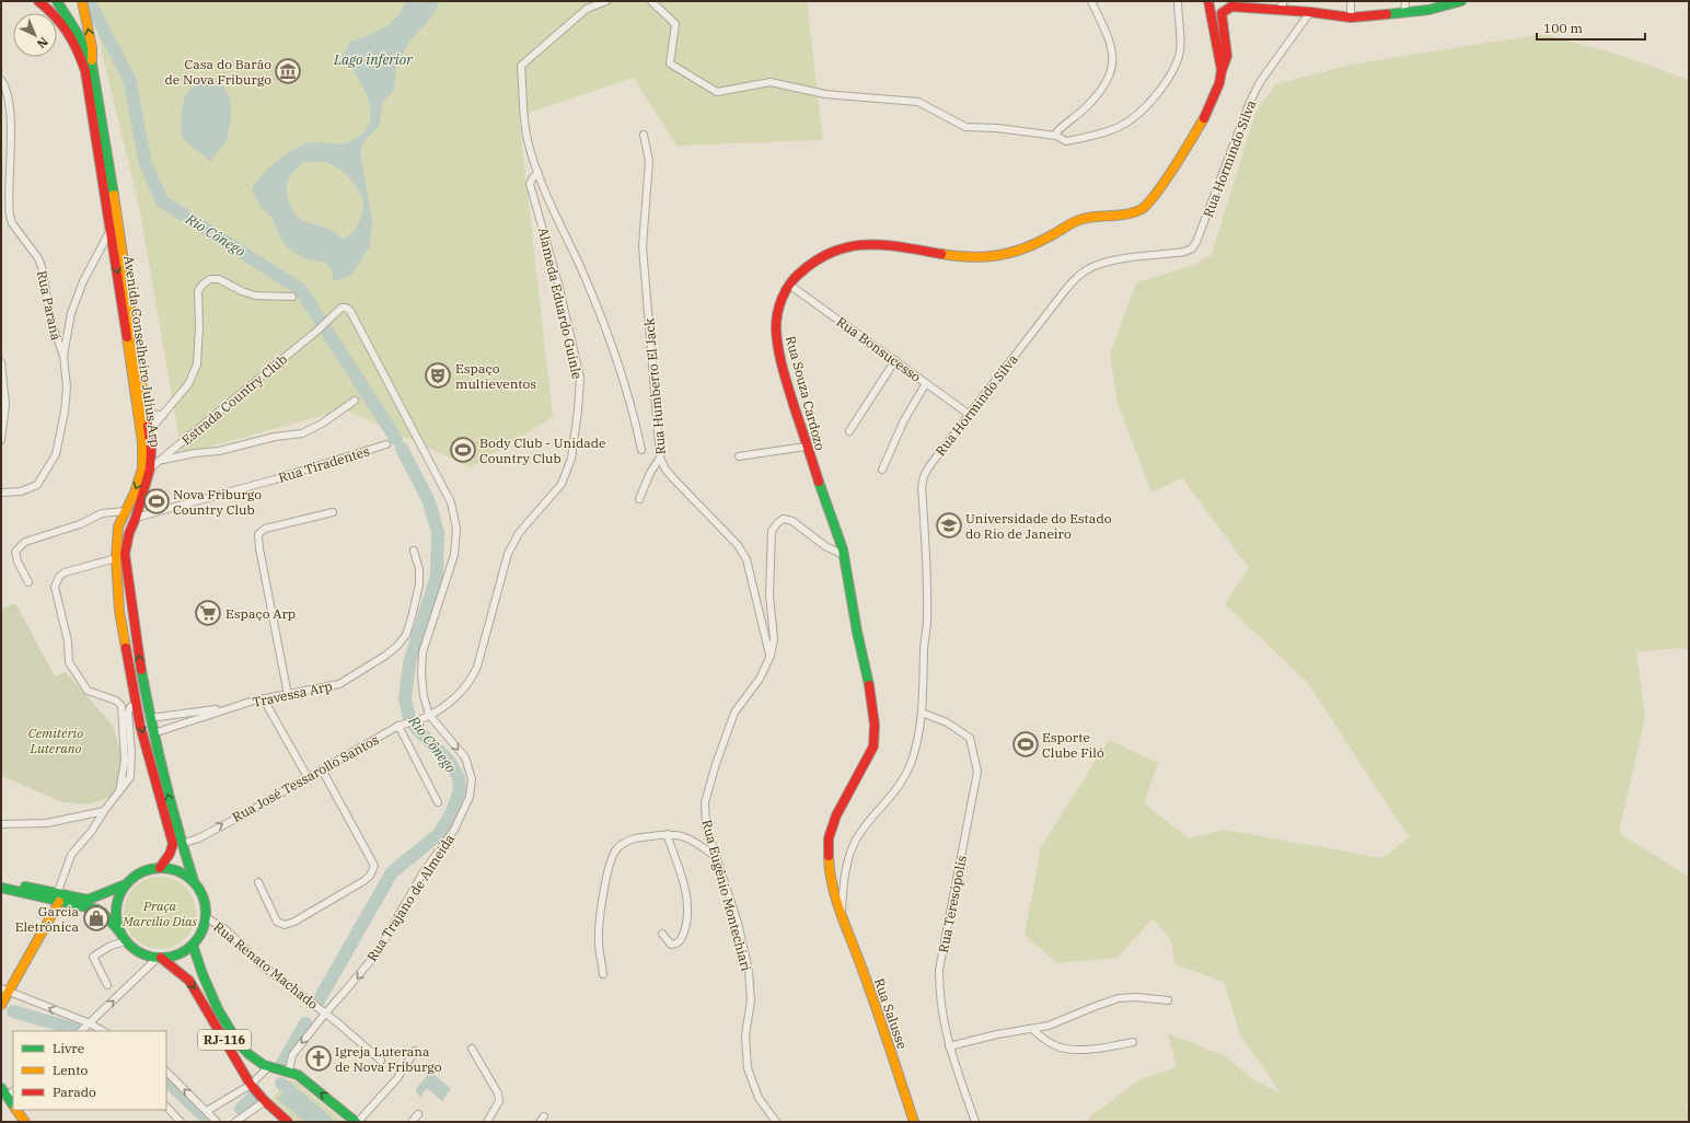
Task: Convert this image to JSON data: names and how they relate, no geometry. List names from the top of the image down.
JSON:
{
  "streets": {
    "main road": [
      "Avenida Conselheiro Julius Arp",
      "Rua Souza Cardozo",
      "Rua Salusse",
      "RJ-116"
    ],
    "street": [
      "Rua Hormindo Silva",
      "Alameda Eduardo Guinle",
      "Rua Paraná",
      "Rua Bonsucesso",
      "Rua Humberto El Jack",
      "Estrada Country Club",
      "Rua Tiradentes",
      "Travessa Arp",
      "Rua José Tessarollo Santos",
      "Rua Eugênio Montechiari",
      "Rua Trajano de Almeida",
      "Rua Teresópolis",
      "Rua Renato Machado"
    ]
  },
  "crossings": [
    ["Rua Hormindo Silva", "Rua Bonsucesso"],
    ["Rua Hormindo Silva", "Rua Souza Cardozo"],
    ["Rua Hormindo Silva", "Rua Teresópolis"],
    ["Rua Hormindo Silva", "Rua Salusse"],
    ["Alameda Eduardo Guinle", "Estrada Country Club"],
    ["Alameda Eduardo Guinle", "Rua José Tessarollo Santos"],
    ["Alameda Eduardo Guinle", "Rua Trajano de Almeida"],
    ["Rua Bonsucesso", "Rua Souza Cardozo"],
    ["Avenida Conselheiro Julius Arp", "Estrada Country Club"],
    ["Avenida Conselheiro Julius Arp", "Rua Tiradentes"],
    ["Avenida Conselheiro Julius Arp", "Travessa Arp"],
    ["Avenida Conselheiro Julius Arp", "Rua José Tessarollo Santos"],
    ["Avenida Conselheiro Julius Arp", "Rua Renato Machado"],
    ["Avenida Conselheiro Julius Arp", "RJ-116"],
    ["Rua Humberto El Jack", "Rua Eugênio Montechiari"],
    ["Rua Souza Cardozo", "Rua Eugênio Montechiari"],
    ["Rua Souza Cardozo", "Rua Salusse"],
    ["Estrada Country Club", "Rua José Tessarollo Santos"],
    ["Estrada Country Club", "Rua Trajano de Almeida"],
    ["Rua José Tessarollo Santos", "Rua Trajano de Almeida"],
    ["Rua Trajano de Almeida", "Rua Renato Machado"],
    ["Rua Trajano de Almeida", "RJ-116"],
    ["Rua Renato Machado", "RJ-116"]
  ],
  "one_way": ["Rua José Tessarollo Santos", "Rua Trajano de Almeida"],
  "water": ["Lago inferior", "Rio Cônego"],
  "parks": ["Cemitério Luterano", "Praça Marcílio Dias"],
  "places": {
    "museum": ["Casa do Barão de Nova Friburgo"],
    "theatre": ["Espaço multieventos"],
    "sports": ["Body Club - Unidade Country Club", "Nova Friburgo Country Club", "Esporte Clube Filó"],
    "school or university": ["Universidade do Estado do Rio de Janeiro"],
    "supermarket": ["Espaço Arp"],
    "shop": ["Garcia Eletrônica"],
    "church": ["Igreja Luterana de Nova Friburgo"]
  },
  "legend": ["Livre", "Lento", "Parado"],
  "scale_bar": "100 m",
  "north": "bottom right"
}
